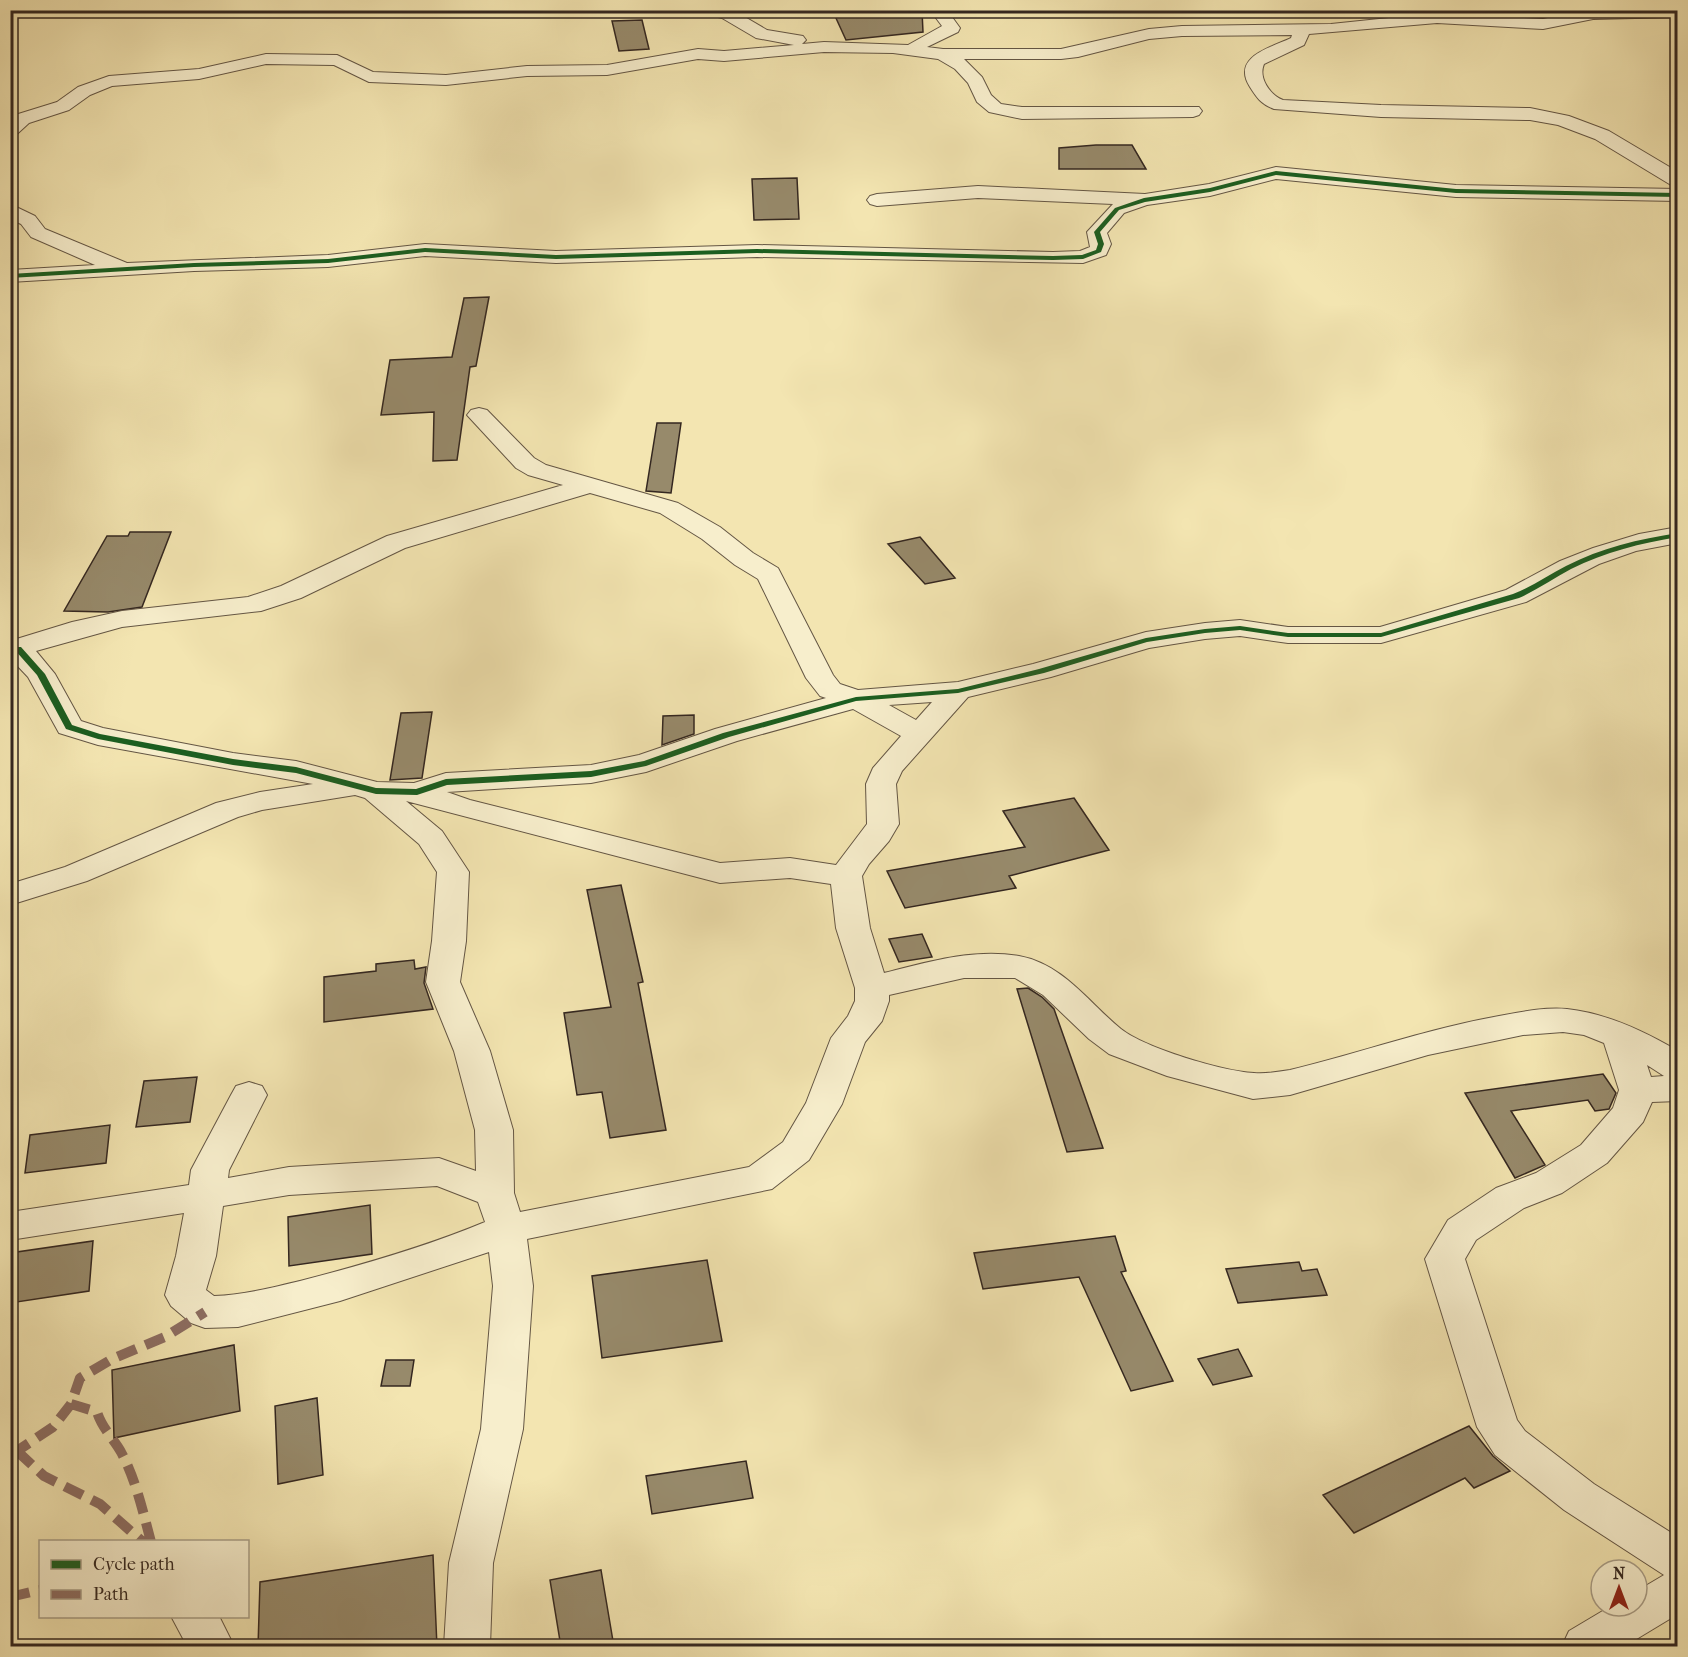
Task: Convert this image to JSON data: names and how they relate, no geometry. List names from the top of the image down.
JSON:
{
  "legend": ["Cycle path", "Path"],
  "north": "top"
}
